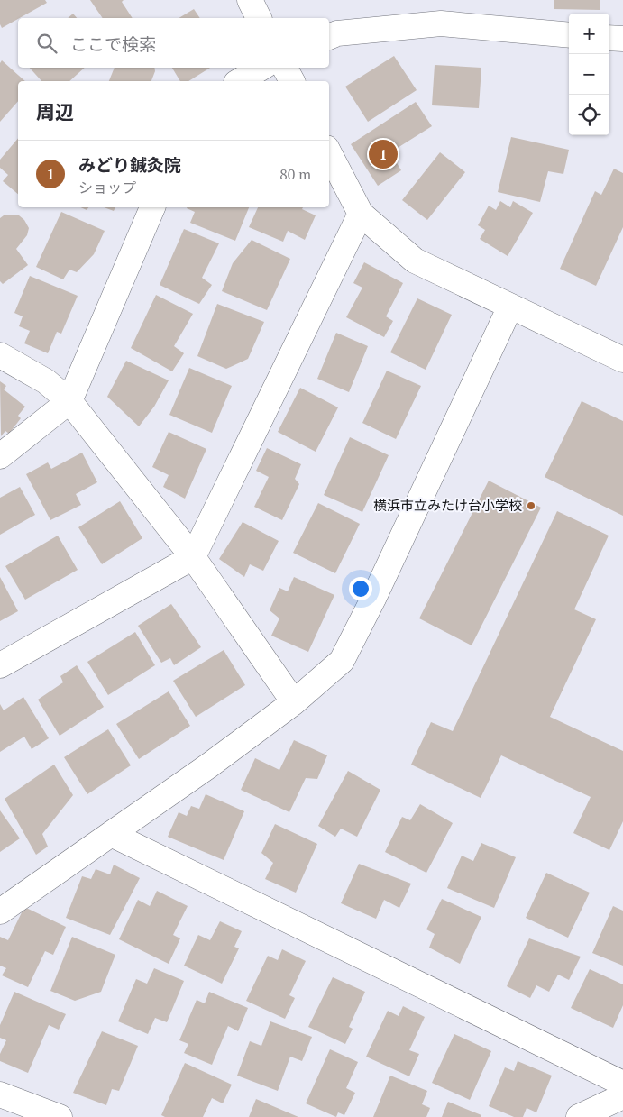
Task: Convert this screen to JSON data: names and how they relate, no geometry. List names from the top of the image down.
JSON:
{
  "places": ["横浜市立みたけ台小学校"],
  "page": {
    "map_buttons": ["+", "−"],
    "search": "ここで検索",
    "heading": "周辺",
    "pins": "1",
    "list": [
      {
        "mark": "1",
        "name": "みどり鍼灸院",
        "note": "ショップ",
        "value": "80 m"
      }
    ]
  }
}
